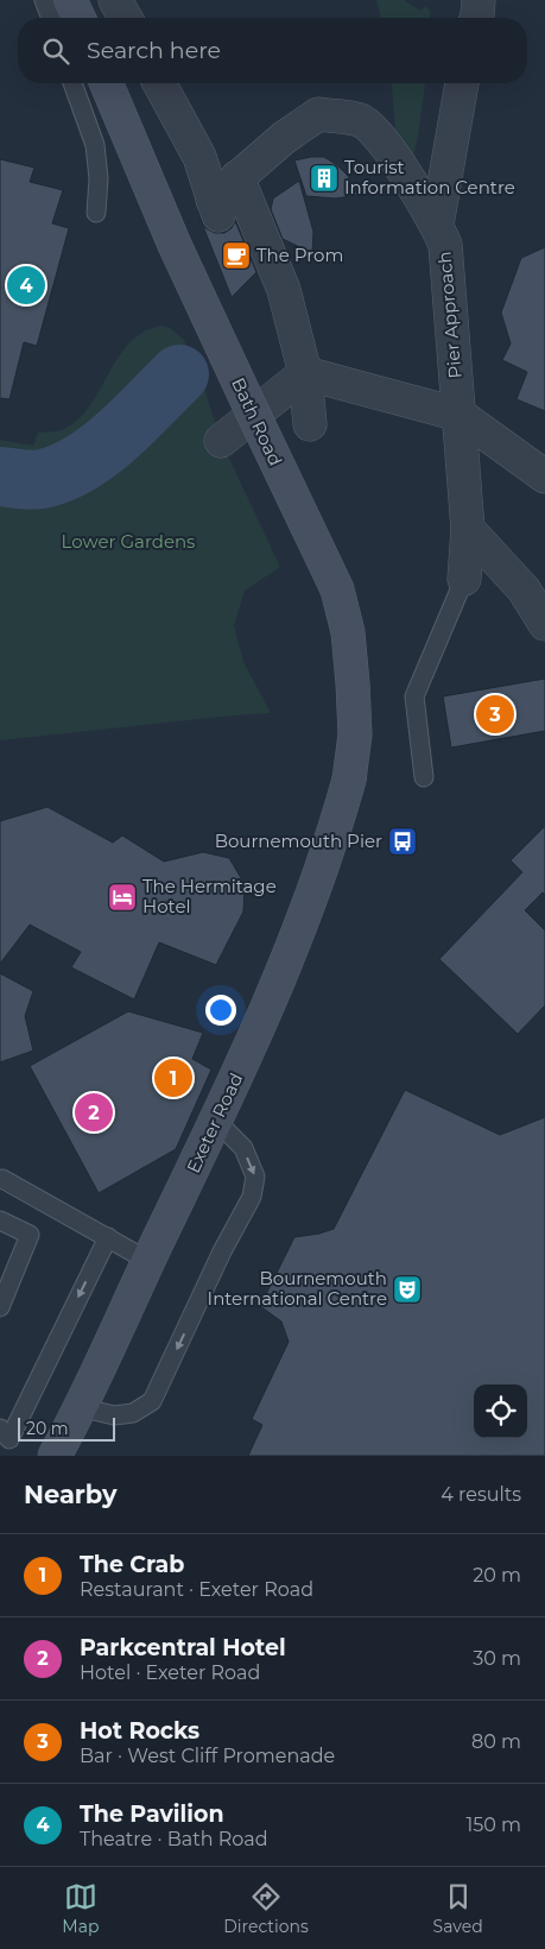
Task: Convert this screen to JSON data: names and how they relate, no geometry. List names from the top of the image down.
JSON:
{
  "streets": {
    "main road": ["Bath Road", "Exeter Road"],
    "street": ["Pier Approach"]
  },
  "crossings": [
    ["Bath Road", "Exeter Road"]
  ],
  "parks": ["Lower Gardens"],
  "places": {
    "building": ["Tourist Information Centre"],
    "cafe": ["The Prom"],
    "bus stop": ["Bournemouth Pier"],
    "hotel": ["The Hermitage Hotel"],
    "theatre": ["Bournemouth International Centre"]
  },
  "scale_bar": "20 m",
  "page": {
    "search": "Search here",
    "pins": [
      "4",
      "3",
      "1",
      "2"
    ],
    "scale": "20 m",
    "heading": ["Nearby", "4 results"],
    "list": [
      {
        "mark": "1",
        "name": "The Crab",
        "note": "Restaurant · Exeter Road",
        "value": "20 m"
      },
      {
        "mark": "2",
        "name": "Parkcentral Hotel",
        "note": "Hotel · Exeter Road",
        "value": "30 m"
      },
      {
        "mark": "3",
        "name": "Hot Rocks",
        "note": "Bar · West Cliff Promenade",
        "value": "80 m"
      },
      {
        "mark": "4",
        "name": "The Pavilion",
        "note": "Theatre · Bath Road",
        "value": "150 m"
      }
    ],
    "nav": ["Map", "Directions", "Saved"]
  }
}
